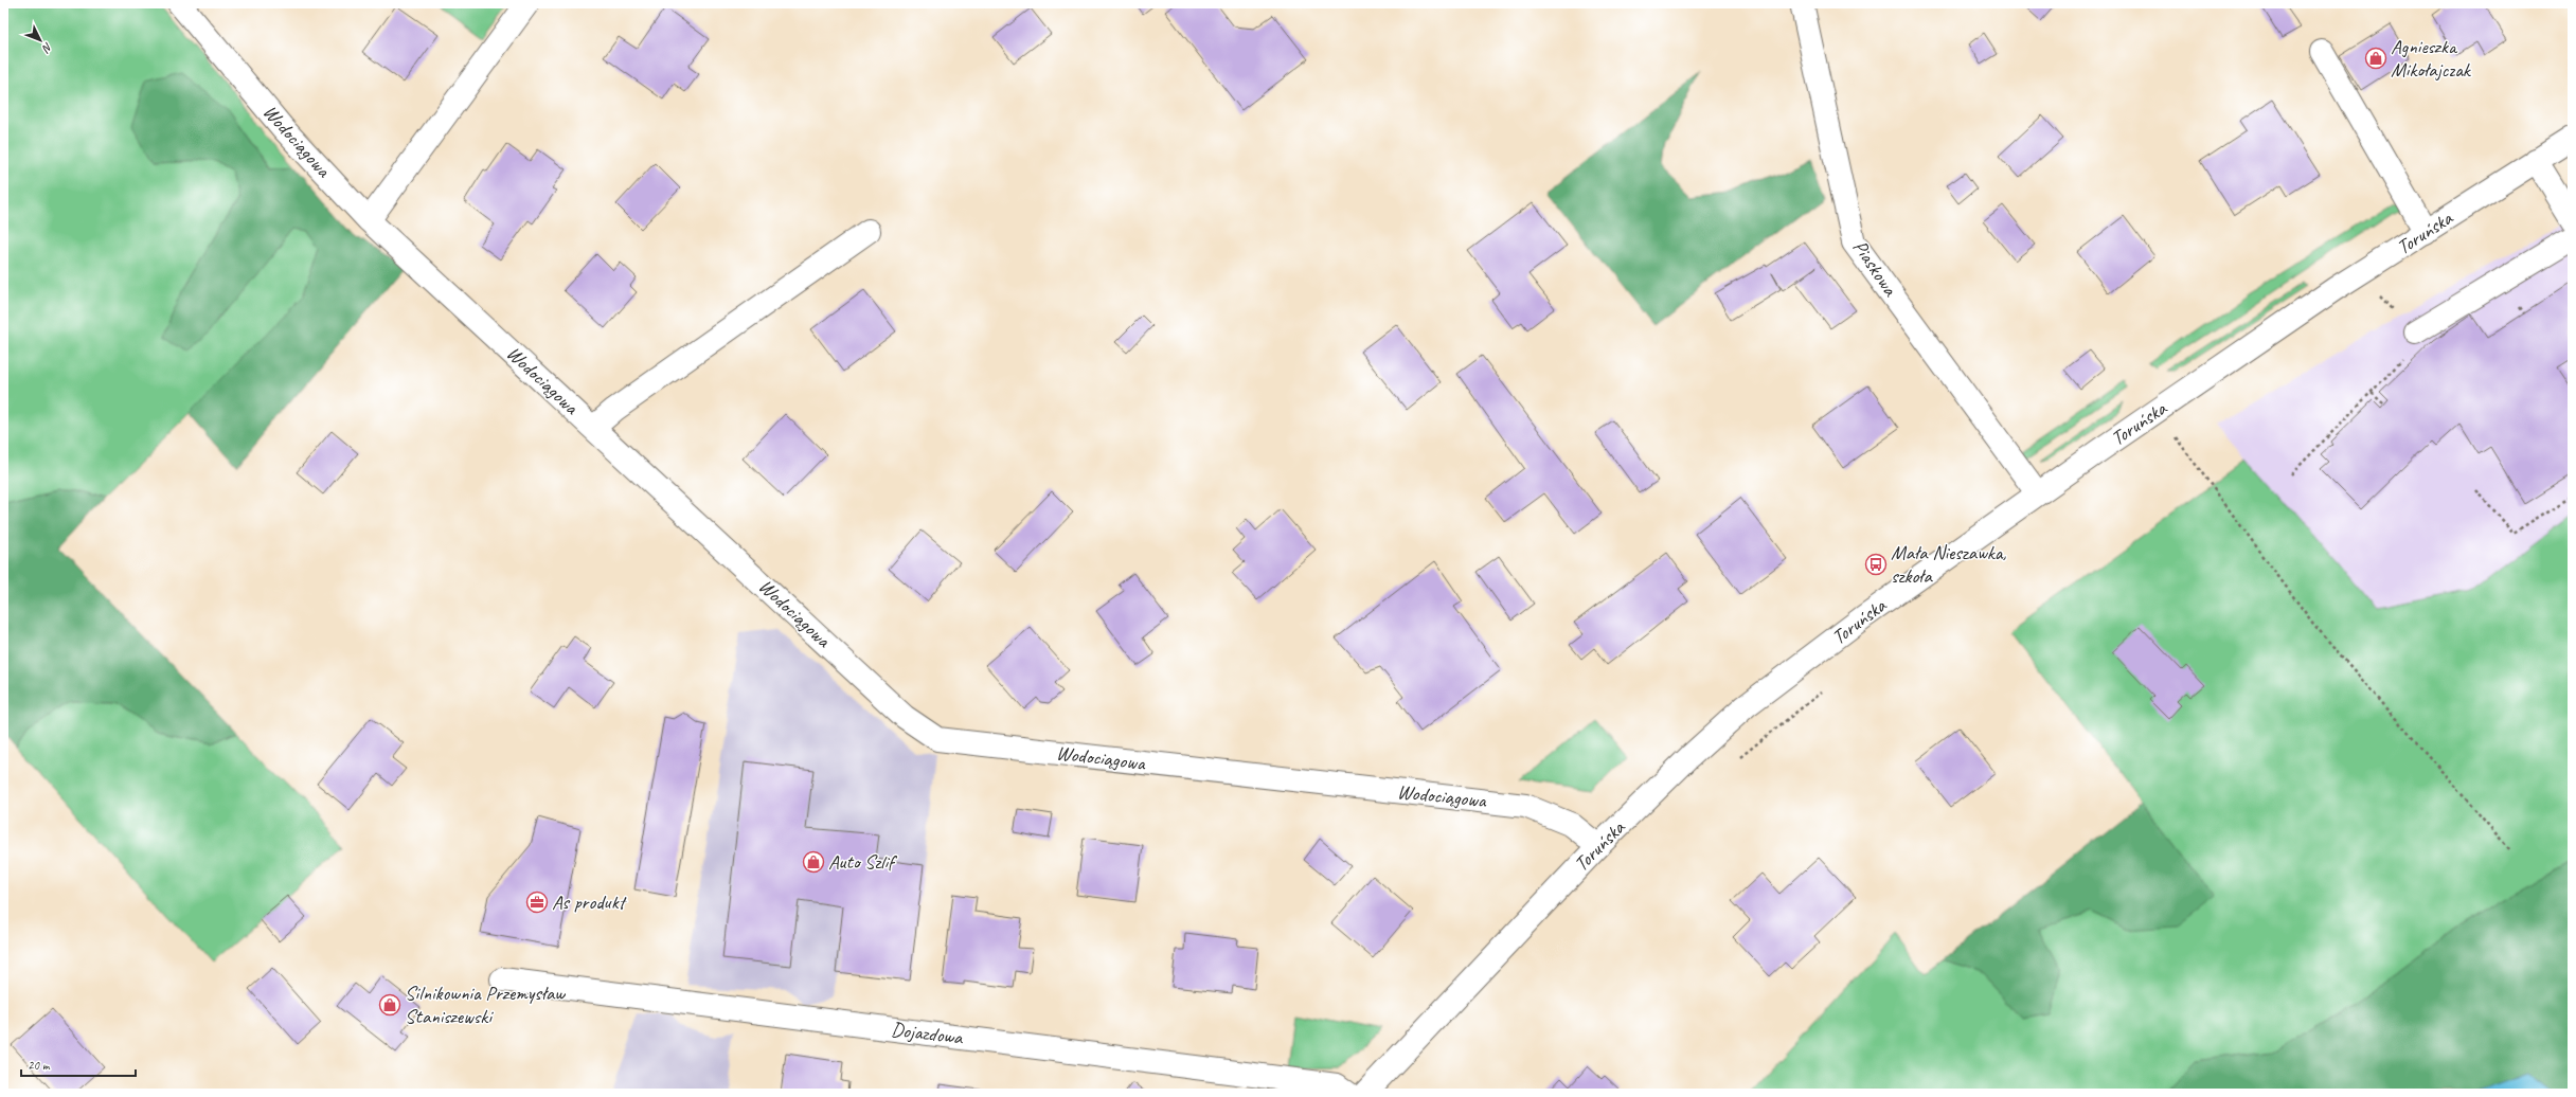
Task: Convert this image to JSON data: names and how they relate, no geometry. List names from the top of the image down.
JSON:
{
  "streets": {
    "street": [
      "Wodociągowa",
      "Toruńska",
      "Piaskowa",
      "Dojazdowa"
    ]
  },
  "crossings": [
    ["Wodociągowa", "Toruńska"],
    ["Toruńska", "Piaskowa"]
  ],
  "places": {
    "shop": ["Agnieszka Mikołajczak", "Auto Szlif", "Silnikownia Przemysław Staniszewski"],
    "bus stop": ["Mała Nieszawka, szkoła"],
    "office": ["As produkt"]
  },
  "scale_bar": "20 m",
  "north": "bottom right"
}
